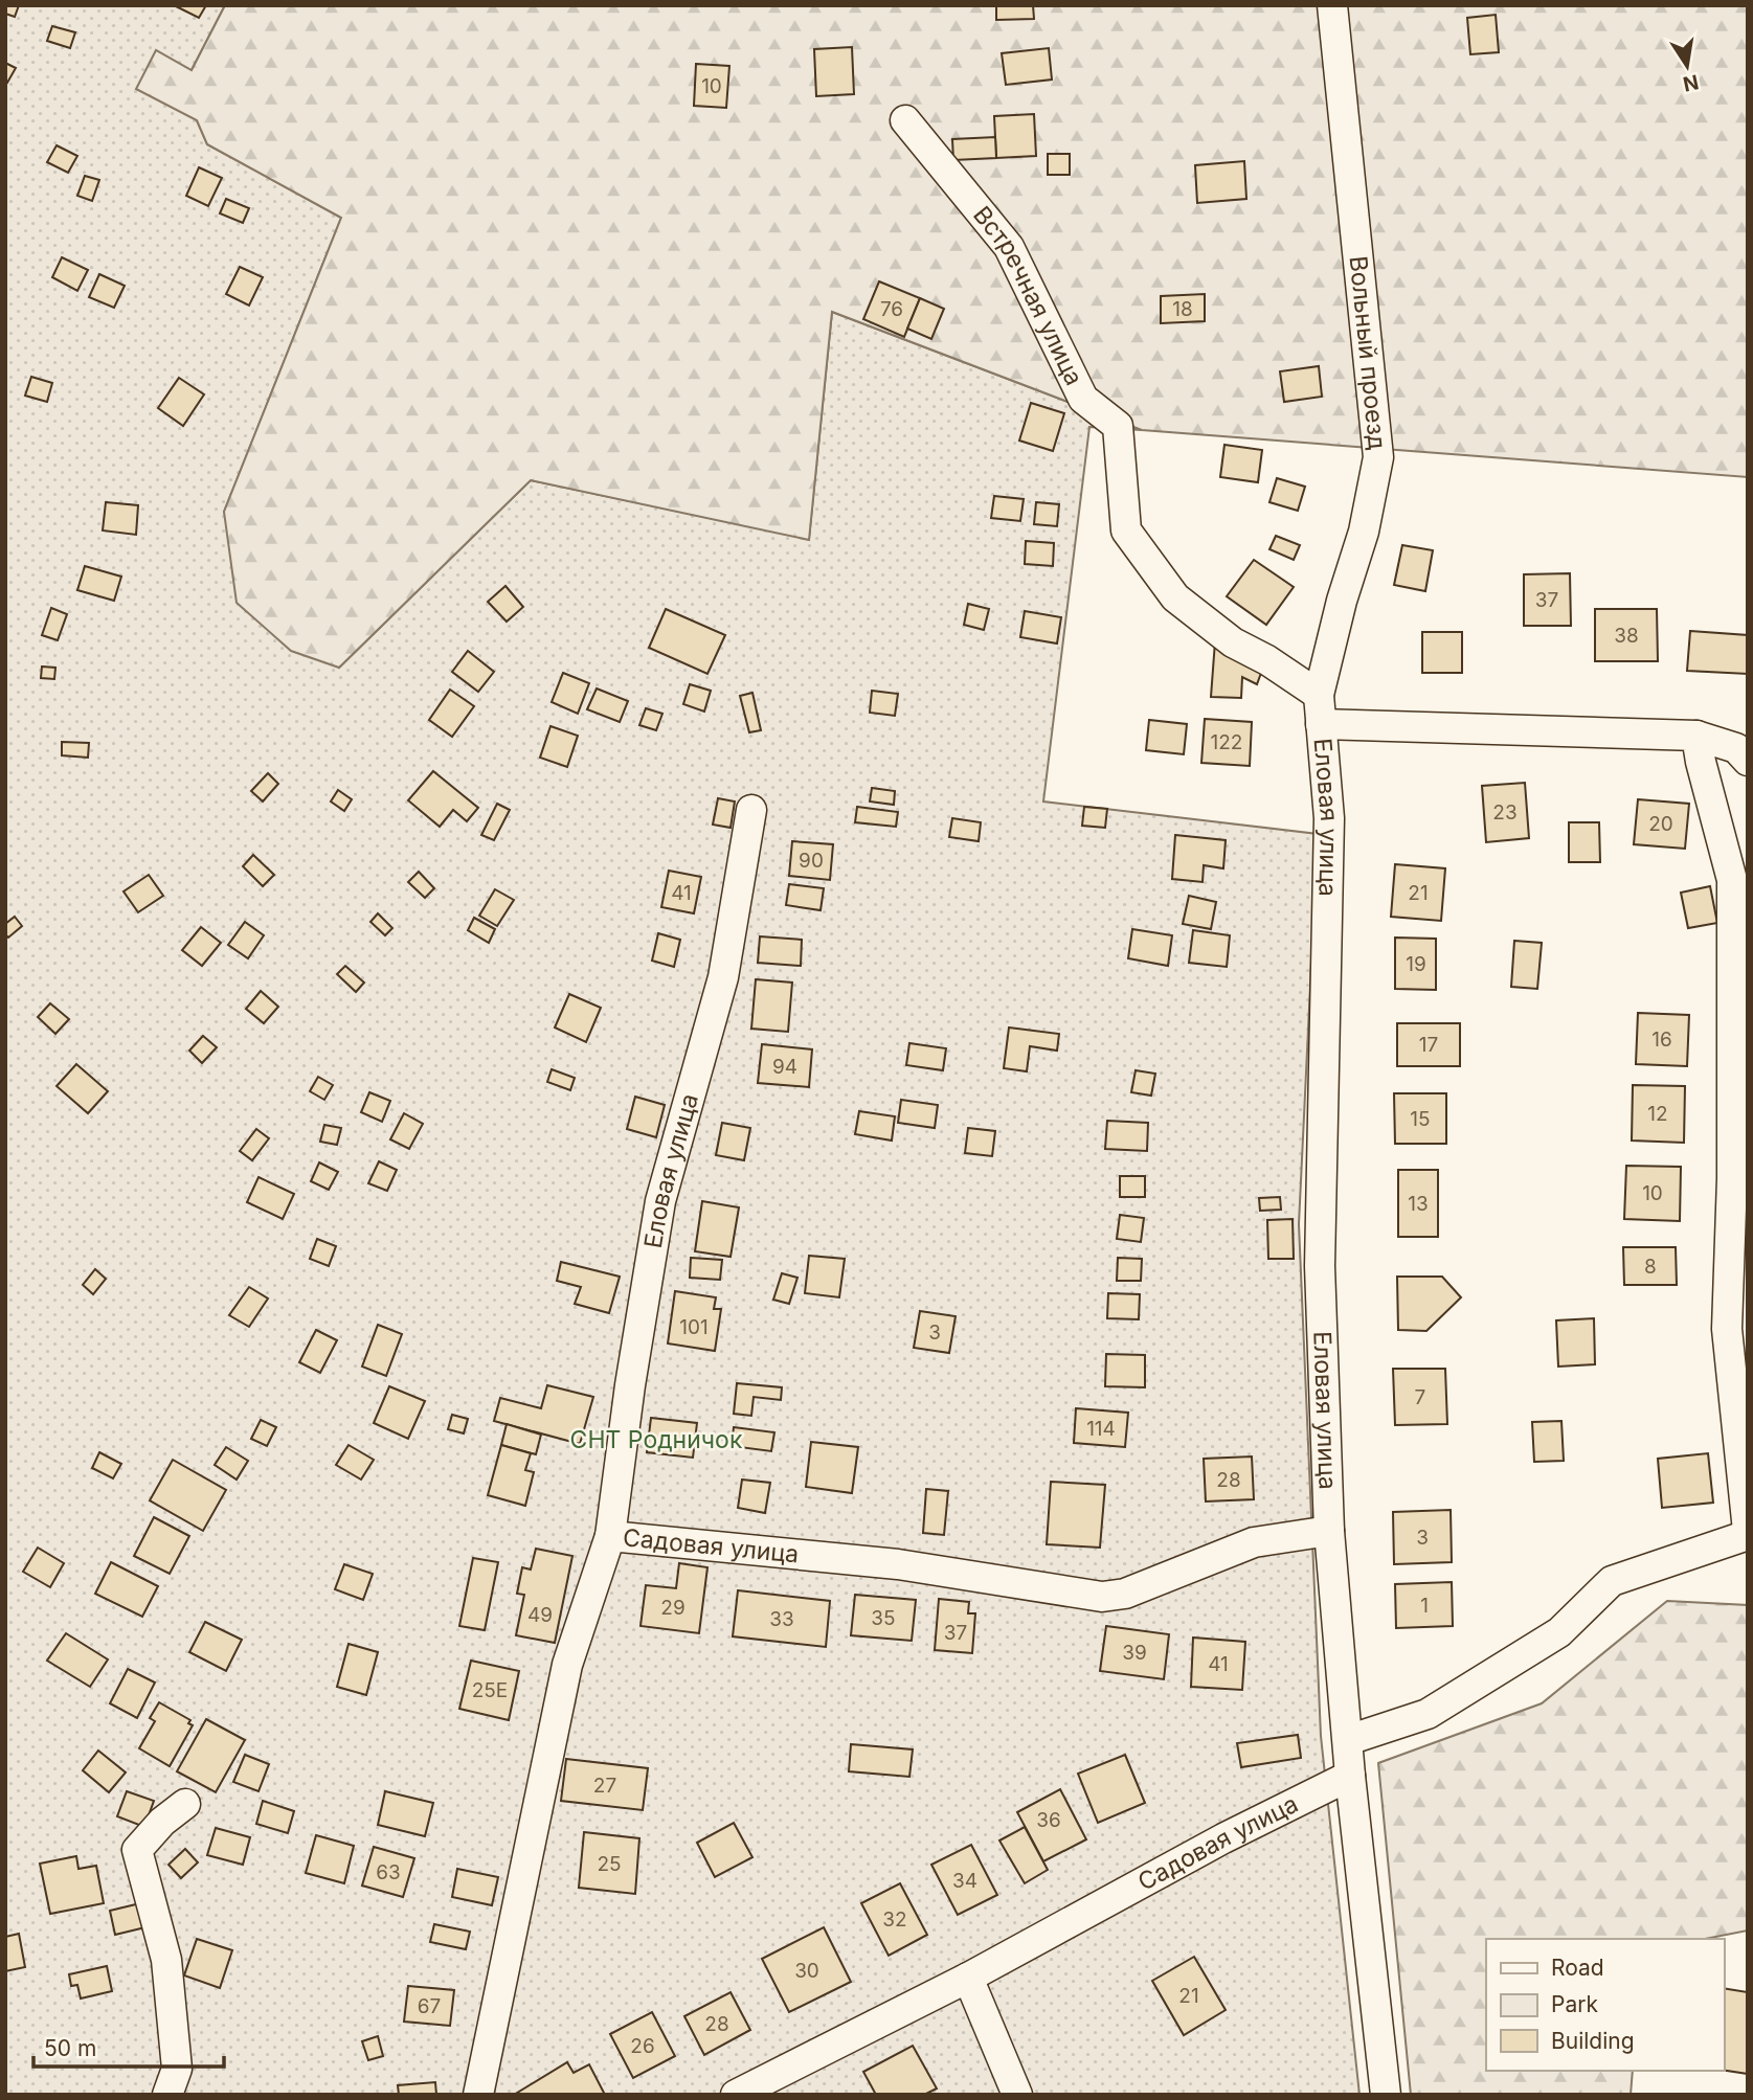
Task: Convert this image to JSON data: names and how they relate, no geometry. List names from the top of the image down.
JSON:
{
  "streets": {
    "street": [
      "Встречная улица",
      "Вольный проезд",
      "Еловая улица",
      "Садовая улица"
    ]
  },
  "crossings": [
    ["Встречная улица", "Вольный проезд"],
    ["Встречная улица", "Еловая улица"],
    ["Вольный проезд", "Еловая улица"],
    ["Еловая улица", "Садовая улица"]
  ],
  "parks": ["СНТ Родничок"],
  "house_numbers": [
    "10",
    "76",
    "18",
    "37",
    "38",
    "122",
    "23",
    "20",
    "90",
    "41",
    "21",
    "19",
    "16",
    "17",
    "94",
    "12",
    "15",
    "10",
    "13",
    "8",
    "101",
    "3",
    "7",
    "114",
    "28",
    "3",
    "1",
    "29",
    "49",
    "35",
    "33",
    "37",
    "39",
    "41",
    "25Е",
    "27",
    "36",
    "25",
    "63",
    "34",
    "32",
    "30",
    "21",
    "67",
    "28",
    "26"
  ],
  "legend": ["Road", "Park", "Building"],
  "scale_bar": "50 m",
  "north": "bottom"
}
